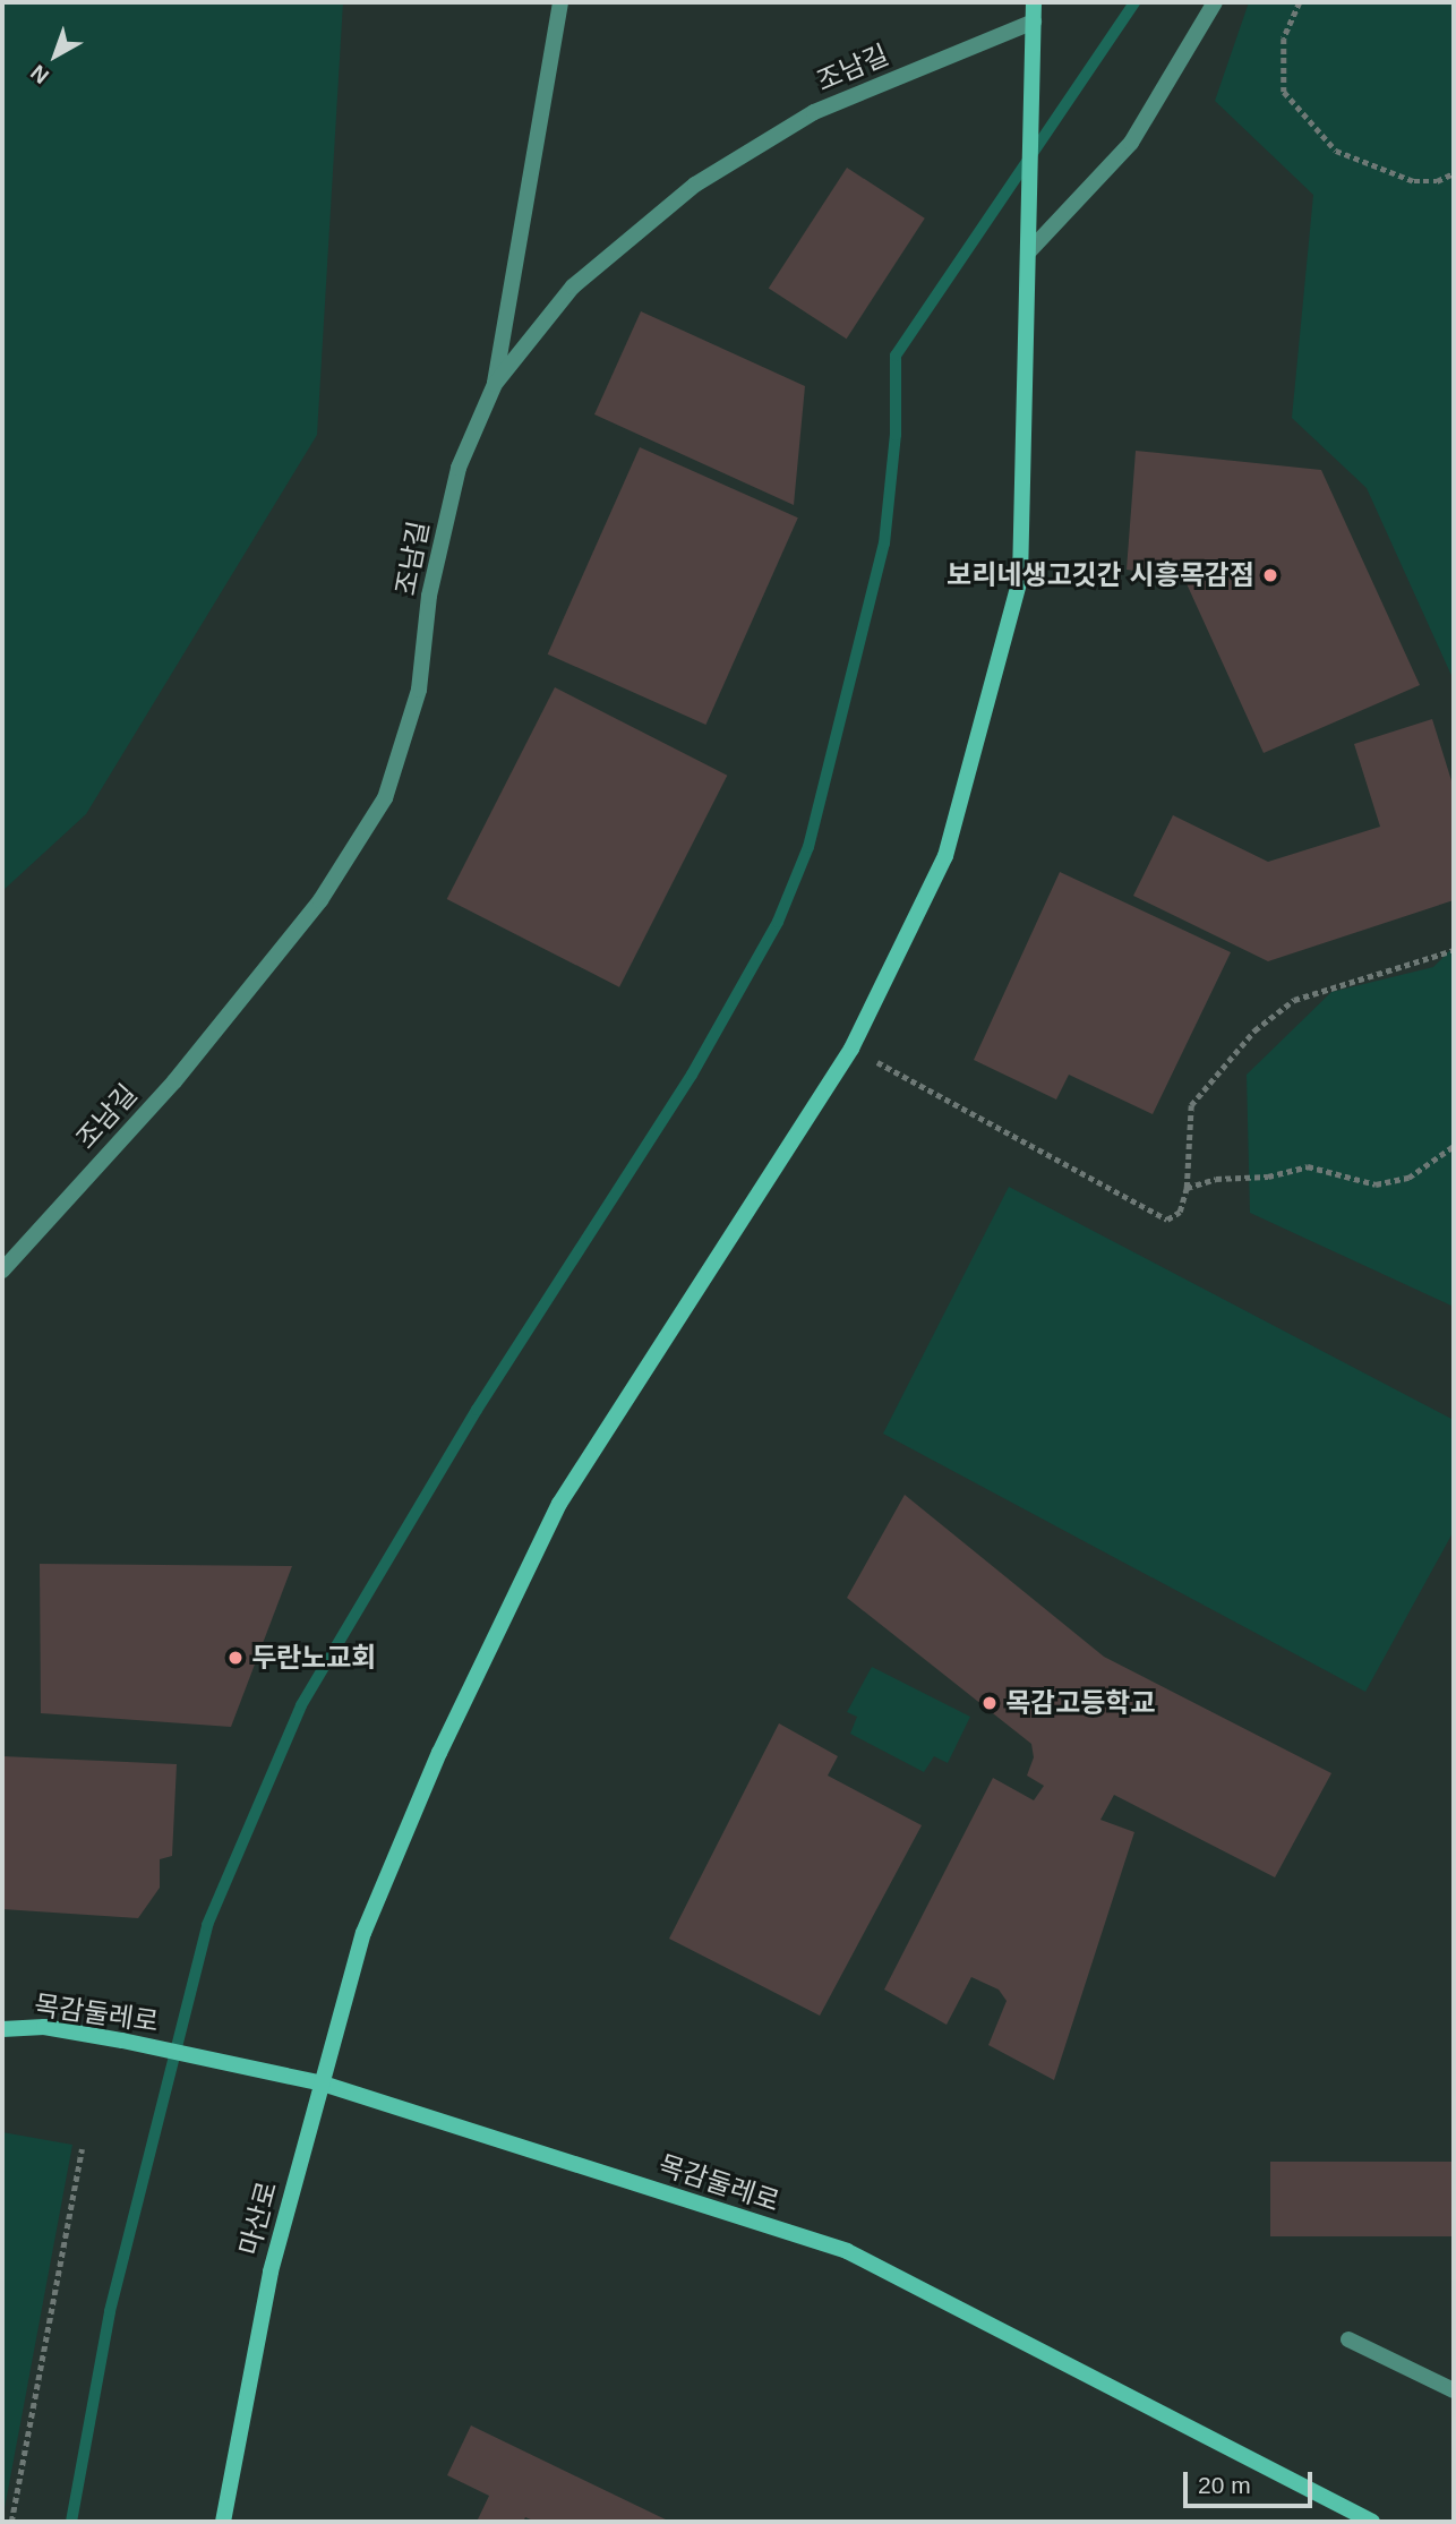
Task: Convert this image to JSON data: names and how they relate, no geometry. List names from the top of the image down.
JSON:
{
  "streets": {
    "street": ["조남길", "목감둘레로", "마산로"]
  },
  "crossings": [
    ["조남길", "마산로"],
    ["목감둘레로", "마산로"]
  ],
  "places": ["보리네생고깃간 시흥목감점", "두란노교회", "목감고등학교"],
  "scale_bar": "20 m",
  "north": "bottom left"
}
